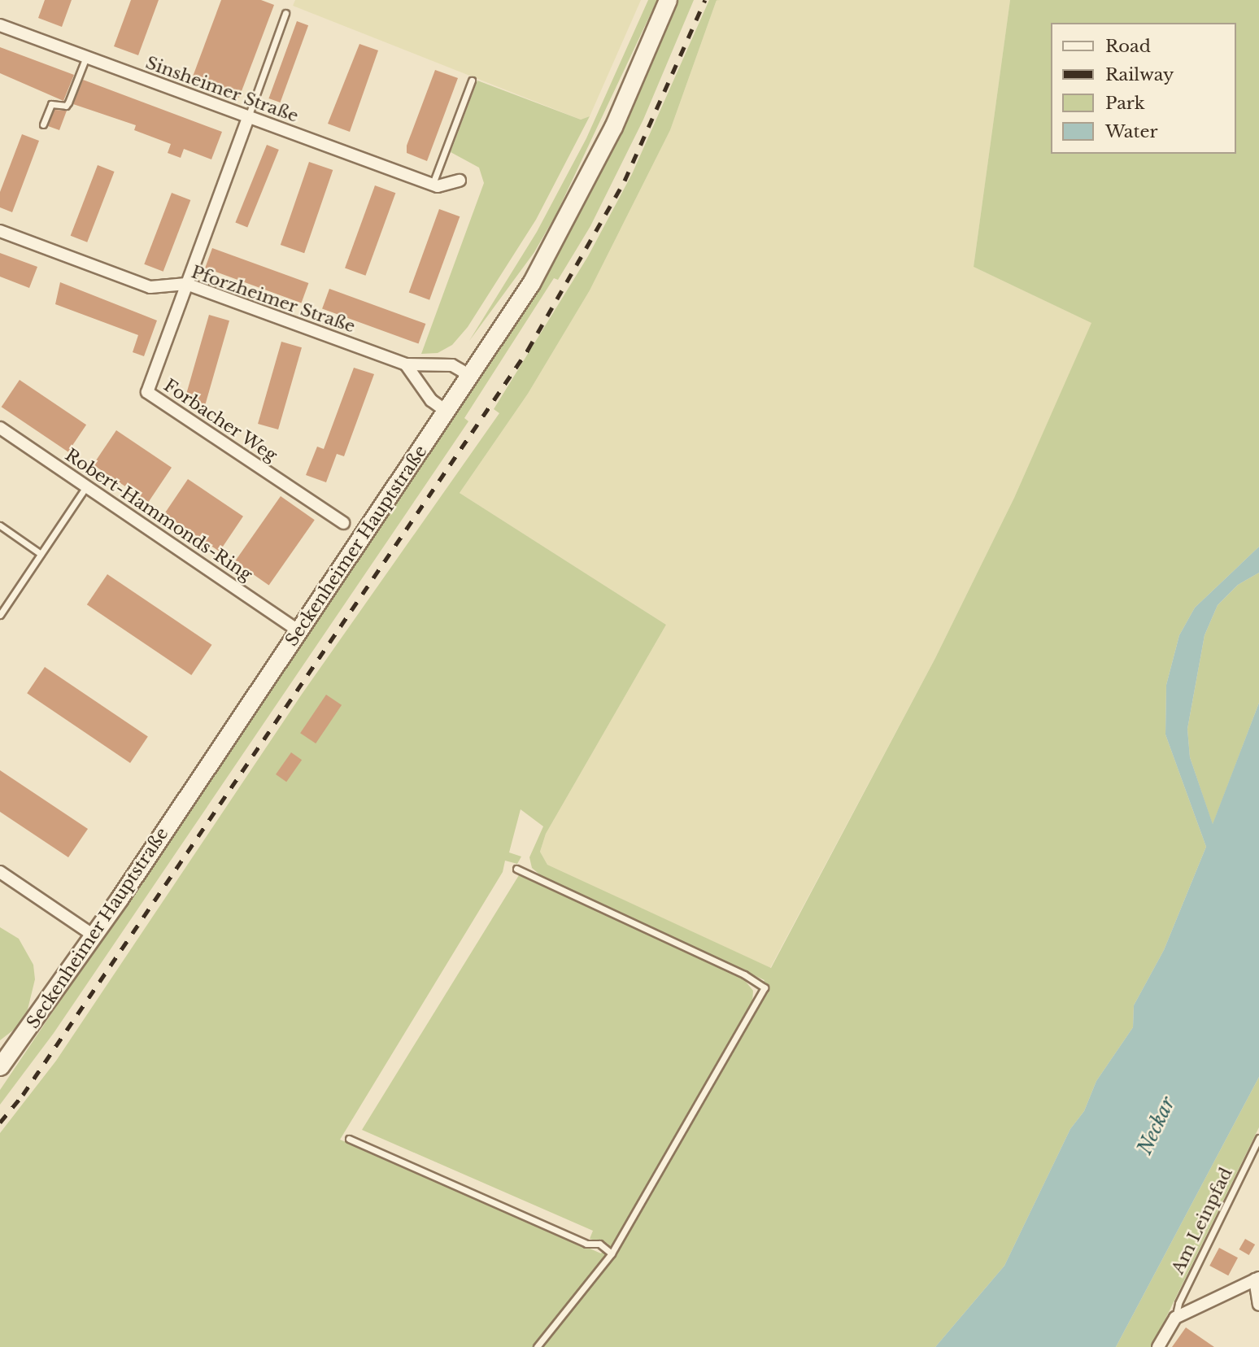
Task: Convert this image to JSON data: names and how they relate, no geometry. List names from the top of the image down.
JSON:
{
  "streets": {
    "main road": ["Seckenheimer Hauptstraße"],
    "street": [
      "Sinsheimer Straße",
      "Pforzheimer Straße",
      "Forbacher Weg",
      "Robert-Hammonds-Ring"
    ],
    "lane": ["Am Leinpfad"]
  },
  "crossings": [
    ["Pforzheimer Straße", "Forbacher Weg"],
    ["Pforzheimer Straße", "Seckenheimer Hauptstraße"],
    ["Robert-Hammonds-Ring", "Seckenheimer Hauptstraße"]
  ],
  "water": ["Neckar"],
  "legend": [
    "Road",
    "Railway",
    "Park",
    "Water"
  ]
}
